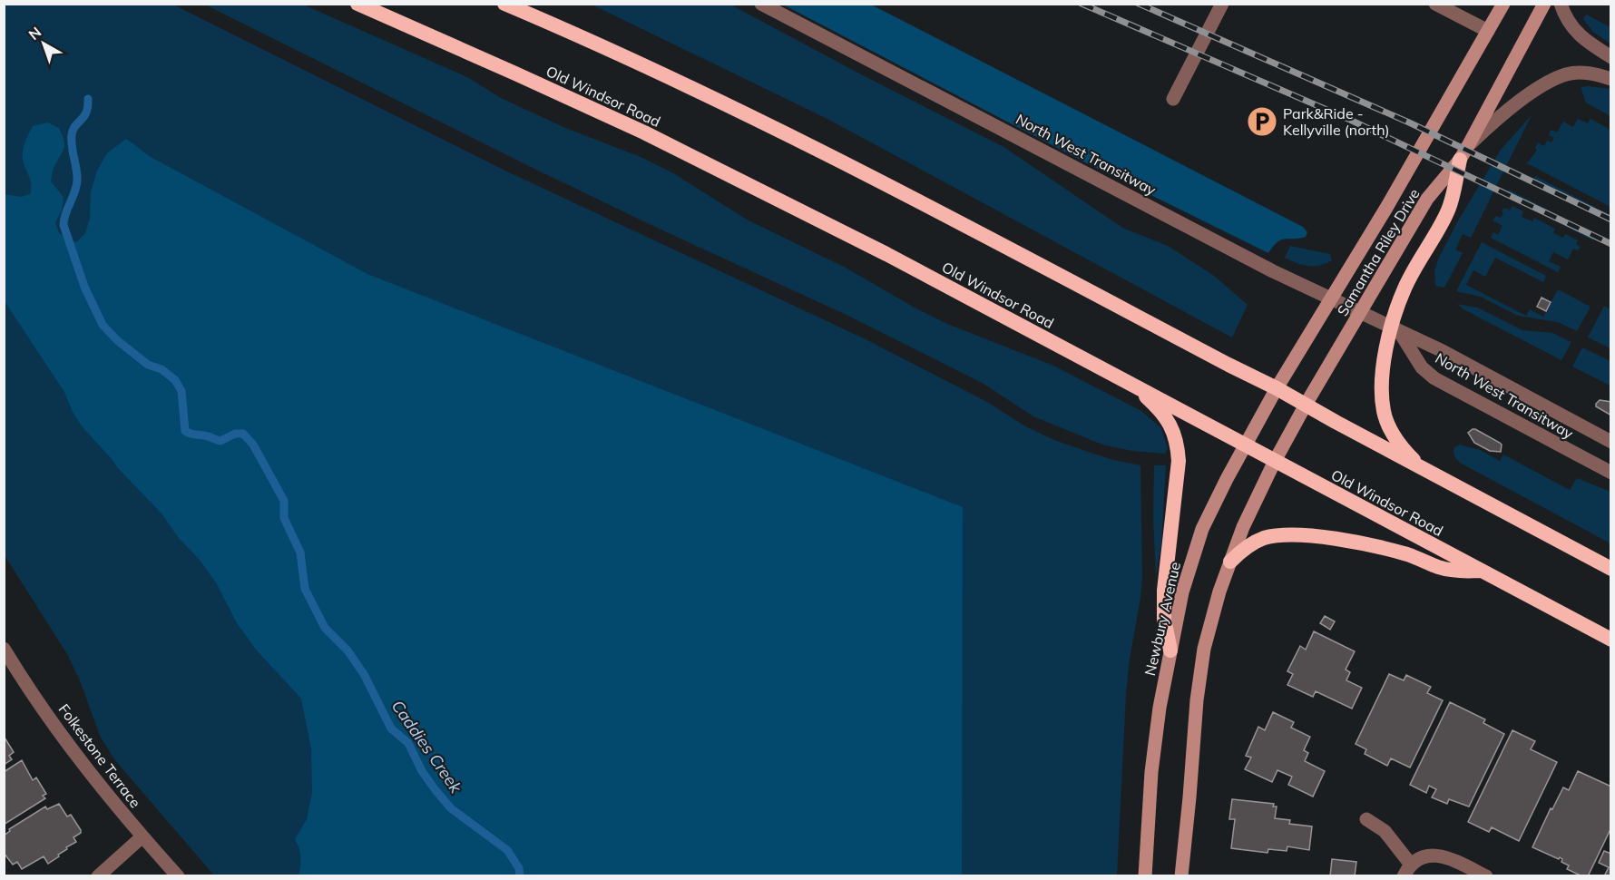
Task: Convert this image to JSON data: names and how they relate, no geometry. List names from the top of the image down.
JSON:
{
  "streets": {
    "highway": ["Old Windsor Road"],
    "main road": ["Samantha Riley Drive", "Newbury Avenue"],
    "street": ["North West Transitway", "Folkestone Terrace"]
  },
  "crossings": [
    ["Old Windsor Road", "Newbury Avenue"],
    ["North West Transitway", "Samantha Riley Drive"],
    ["Samantha Riley Drive", "Newbury Avenue"]
  ],
  "water": ["Caddies Creek"],
  "places": {
    "parking": ["Park&Ride - Kellyville (north)"]
  },
  "north": "top left"
}
